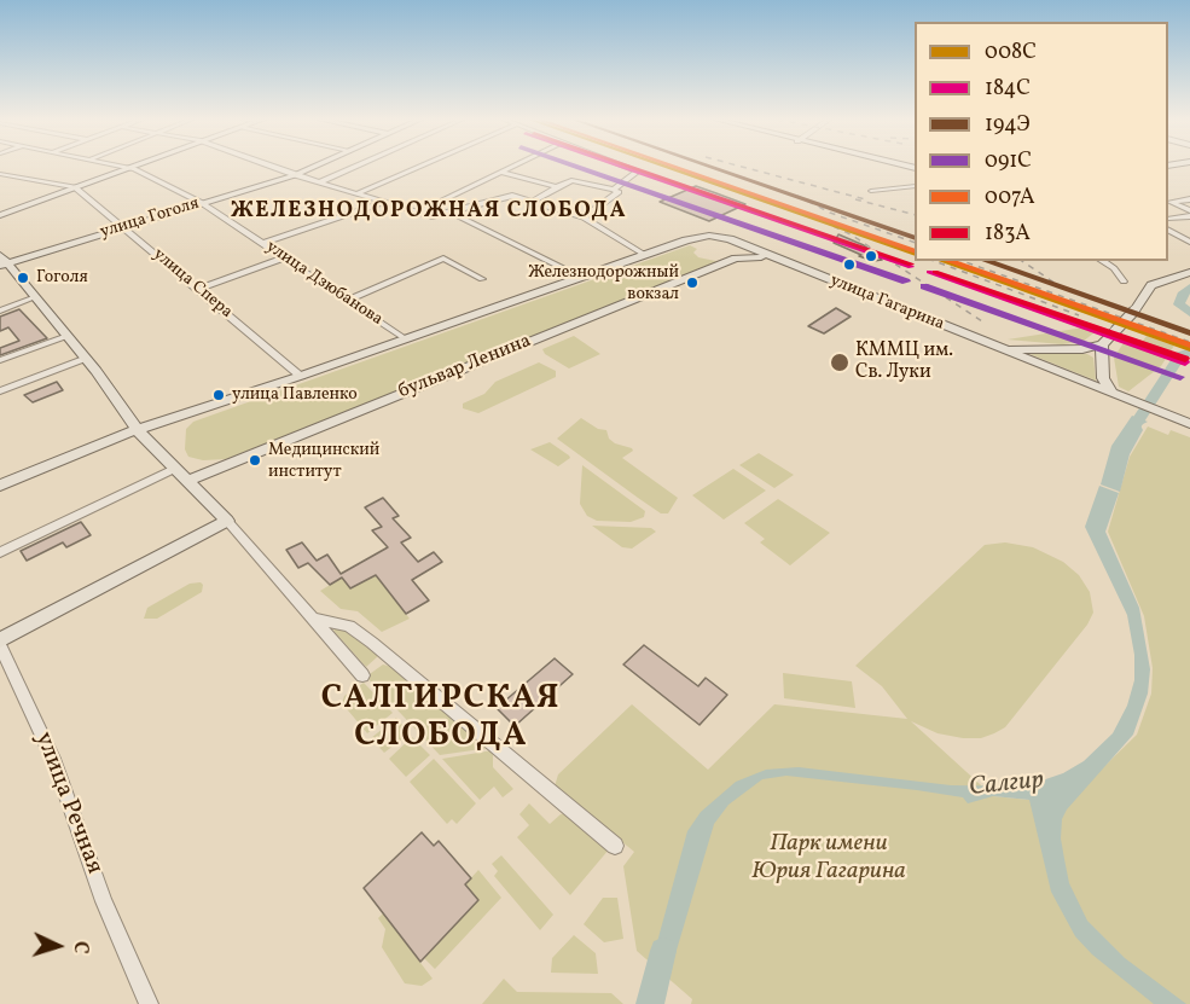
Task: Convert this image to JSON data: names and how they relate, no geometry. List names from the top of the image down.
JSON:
{
  "streets": {
    "main road": ["улица Гоголя", "улица Гагарина", "бульвар Ленина"],
    "street": ["улица Спера", "улица Дзюбанова", "улица Речная"]
  },
  "crossings": [
    ["улица Гоголя", "улица Спера"],
    ["улица Гоголя", "улица Дзюбанова"],
    ["улица Гагарина", "бульвар Ленина"]
  ],
  "districts": ["ЖЕЛЕЗНОДОРОЖНАЯ СЛОБОДА", "САЛГИРСКАЯ СЛОБОДА"],
  "water": ["Салгир"],
  "parks": ["Парк имени Юрия Гагарина"],
  "places": [
    "Гоголя",
    "Железнодорожный вокзал",
    "КММЦ им. Св. Луки",
    "улица Павленко",
    "Медицинский институт"
  ],
  "lines": [
    "transit line 008С",
    "transit line 184С",
    "transit line 194Э",
    "transit line 091С",
    "transit line 007А",
    "transit line 183А"
  ],
  "legend": [
    "008С",
    "184С",
    "194Э",
    "091С",
    "007А",
    "183А"
  ],
  "north": "right"
}
